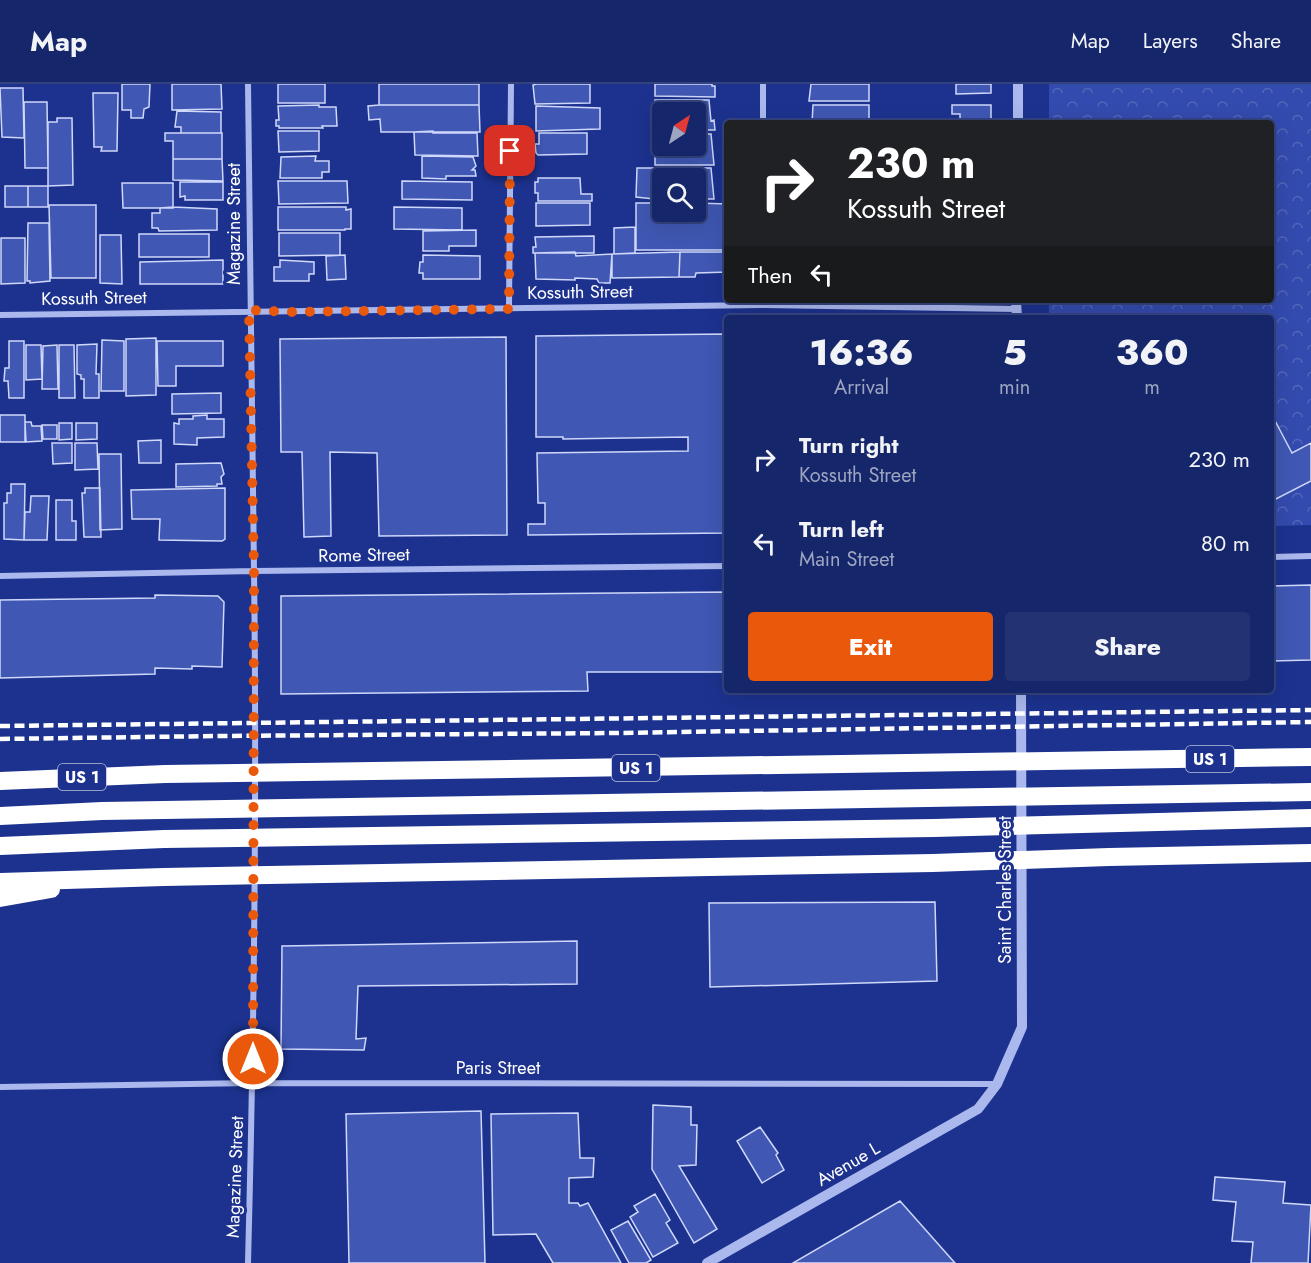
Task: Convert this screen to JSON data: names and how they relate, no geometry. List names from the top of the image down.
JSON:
{
  "streets": {
    "highway": ["US 1"],
    "street": [
      "Magazine Street",
      "Kossuth Street",
      "Rome Street",
      "Saint Charles Street",
      "Paris Street",
      "Avenue L"
    ]
  },
  "crossings": [
    ["Magazine Street", "Kossuth Street"],
    ["Magazine Street", "Rome Street"],
    ["Magazine Street", "Paris Street"],
    ["Saint Charles Street", "Paris Street"],
    ["Saint Charles Street", "Avenue L"],
    ["Paris Street", "Avenue L"]
  ],
  "north": "top right",
  "page": {
    "header": "Map",
    "nav": ["Map", "Layers", "Share"],
    "turn": ["230 m", "Kossuth Street"],
    "then": "Then",
    "eta": [
      "16:36",
      "Arrival",
      "5",
      "min",
      "360",
      "m"
    ],
    "list": [
      {
        "name": "Turn right",
        "note": "Kossuth Street",
        "value": "230 m"
      },
      {
        "name": "Turn left",
        "note": "Main Street",
        "value": "80 m"
      }
    ],
    "buttons": ["Exit", "Share"]
  }
}
